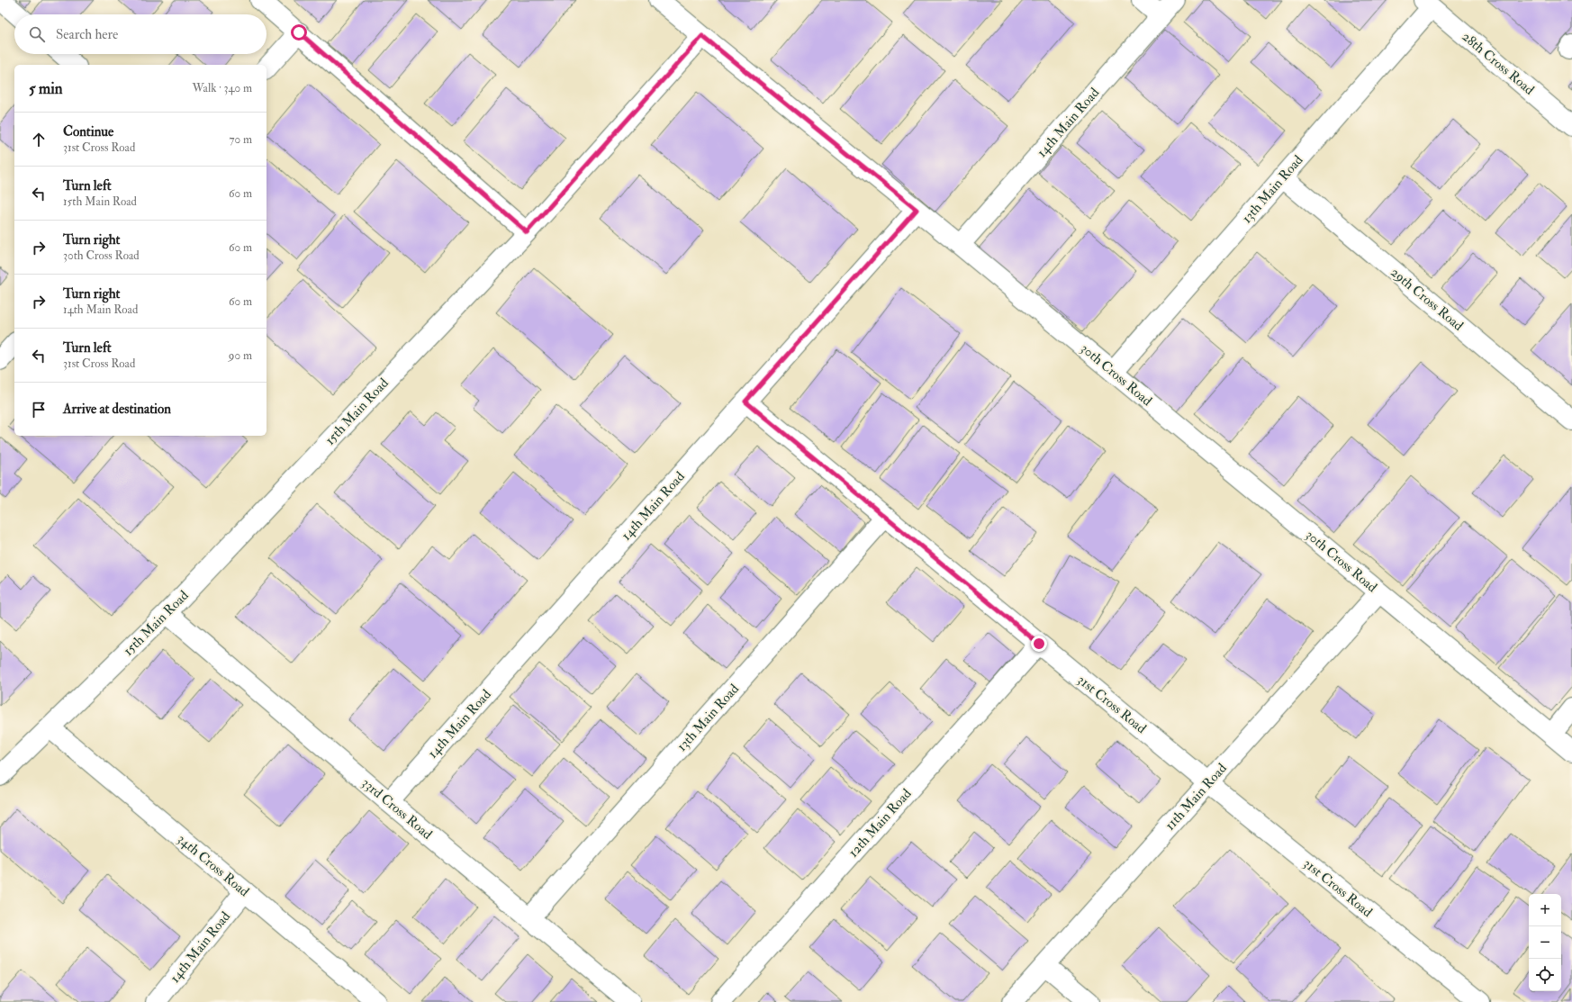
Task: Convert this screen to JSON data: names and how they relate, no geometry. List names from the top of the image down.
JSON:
{
  "streets": {
    "street": [
      "28th Cross Road",
      "14th Main Road",
      "13th Main Road",
      "29th Cross Road",
      "30th Cross Road",
      "15th Main Road",
      "31st Cross Road",
      "11th Main Road",
      "33rd Cross Road",
      "12th Main Road",
      "34th Cross Road"
    ]
  },
  "crossings": [
    ["28th Cross Road", "13th Main Road"],
    ["14th Main Road", "30th Cross Road"],
    ["14th Main Road", "31st Cross Road"],
    ["14th Main Road", "33rd Cross Road"],
    ["14th Main Road", "34th Cross Road"],
    ["13th Main Road", "29th Cross Road"],
    ["13th Main Road", "30th Cross Road"],
    ["13th Main Road", "31st Cross Road"],
    ["13th Main Road", "33rd Cross Road"],
    ["30th Cross Road", "15th Main Road"],
    ["30th Cross Road", "11th Main Road"],
    ["15th Main Road", "33rd Cross Road"],
    ["15th Main Road", "34th Cross Road"],
    ["31st Cross Road", "11th Main Road"],
    ["31st Cross Road", "12th Main Road"]
  ],
  "page": {
    "search": "Search here",
    "heading": ["5 min", "Walk · 340 m"],
    "list": [
      ["Continue", "31st Cross Road", "70 m"],
      ["Turn left", "15th Main Road", "60 m"],
      ["Turn right", "30th Cross Road", "60 m"],
      ["Turn right", "14th Main Road", "60 m"],
      ["Turn left", "31st Cross Road", "90 m"],
      "Arrive at destination"
    ],
    "map_buttons": ["+", "−"]
  }
}
